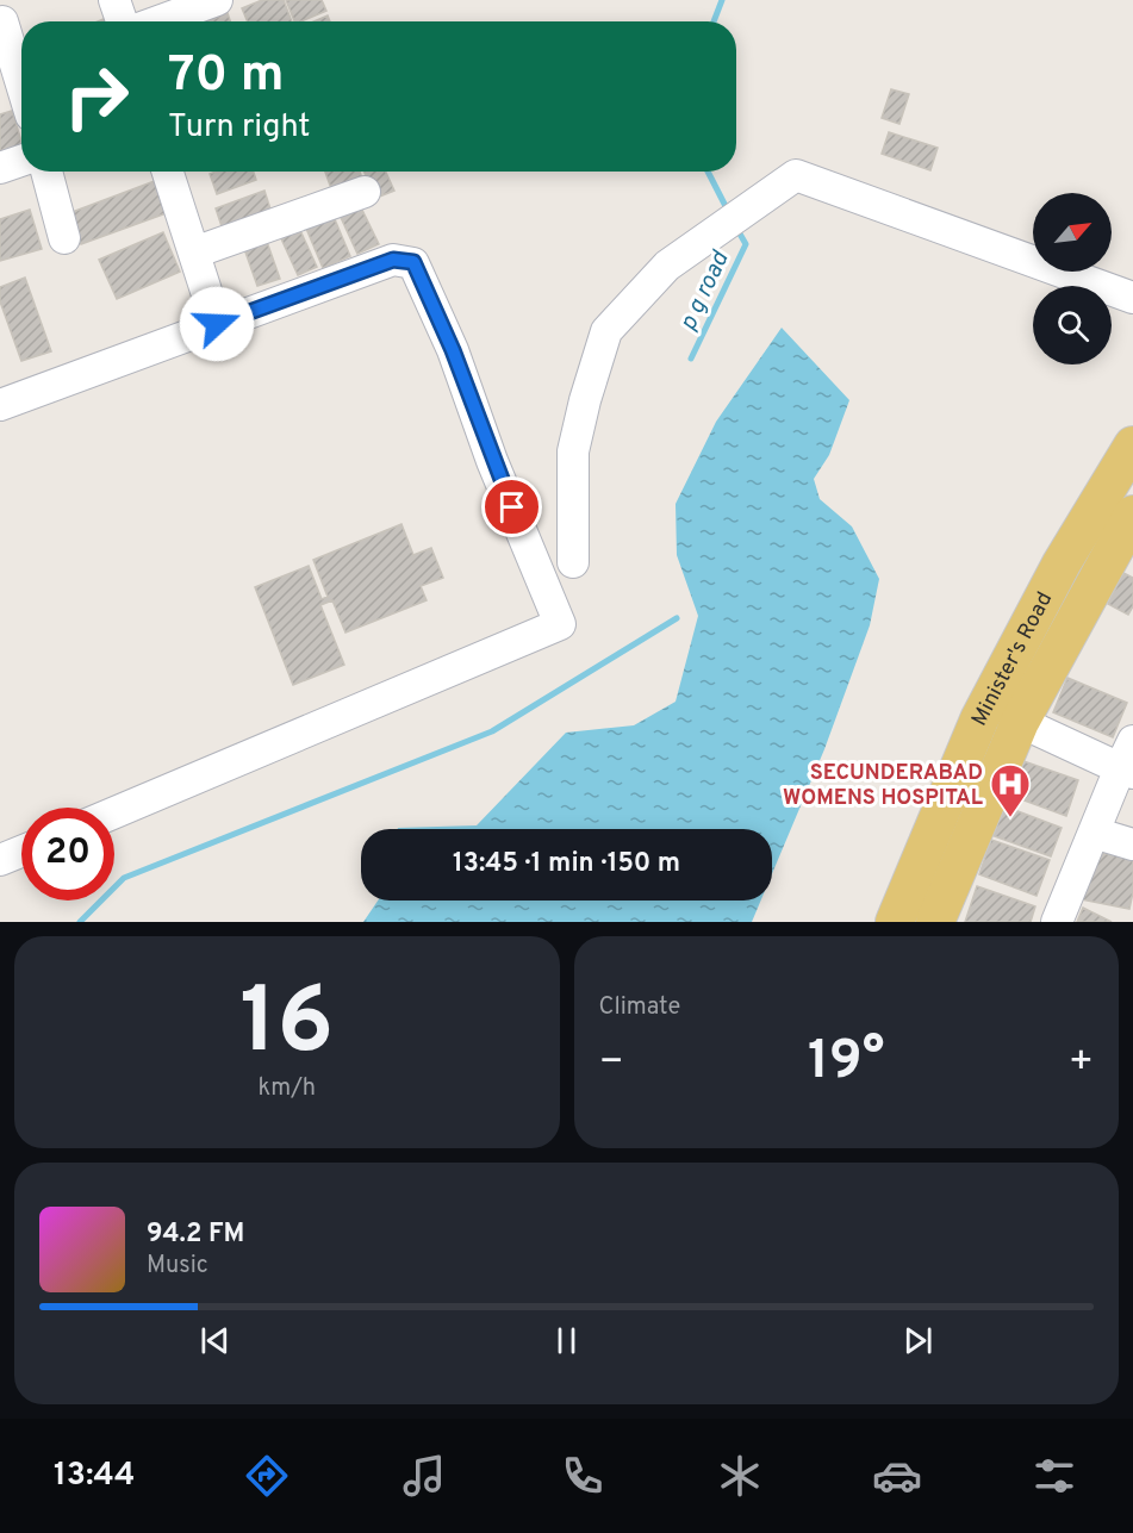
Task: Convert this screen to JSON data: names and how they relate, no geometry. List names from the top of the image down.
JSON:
{
  "streets": {
    "main road": ["Minister's Road"]
  },
  "water": ["p g road"],
  "places": {
    "hospital": ["SECUNDERABAD WOMENS HOSPITAL"]
  },
  "north": "top right",
  "page": {
    "turn": ["70 m", "Turn right"],
    "limit": "20",
    "trip": "13:45 · 1 min · 150 m",
    "tile": [
      ["16", "km/h"],
      "Climate"
    ],
    "heat": ["−", "19°", "+"],
    "song": ["94.2 FM", "Music"],
    "tabs": "13:44"
  }
}
